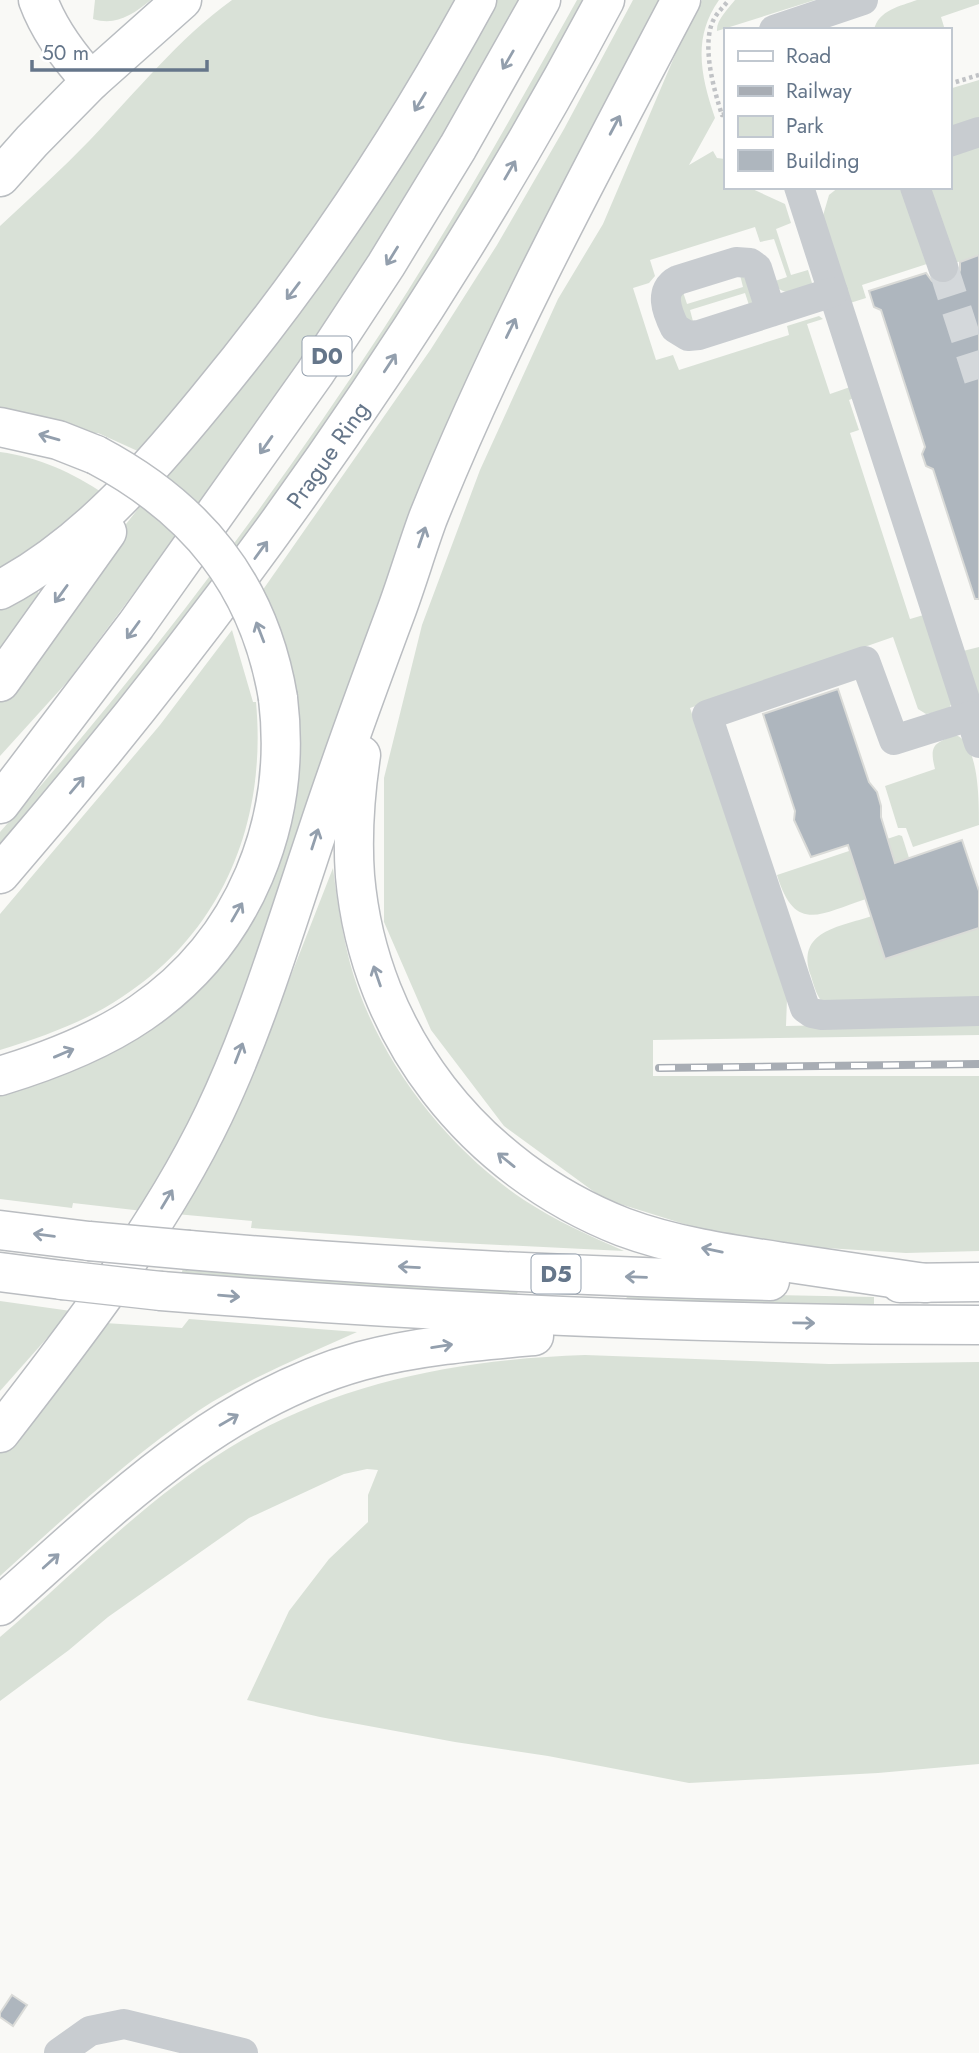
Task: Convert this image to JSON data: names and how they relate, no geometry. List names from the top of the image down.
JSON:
{
  "streets": {
    "main road": ["D0", "Prague Ring", "D5"]
  },
  "legend": [
    "Road",
    "Railway",
    "Park",
    "Building"
  ],
  "scale_bar": "50 m"
}
